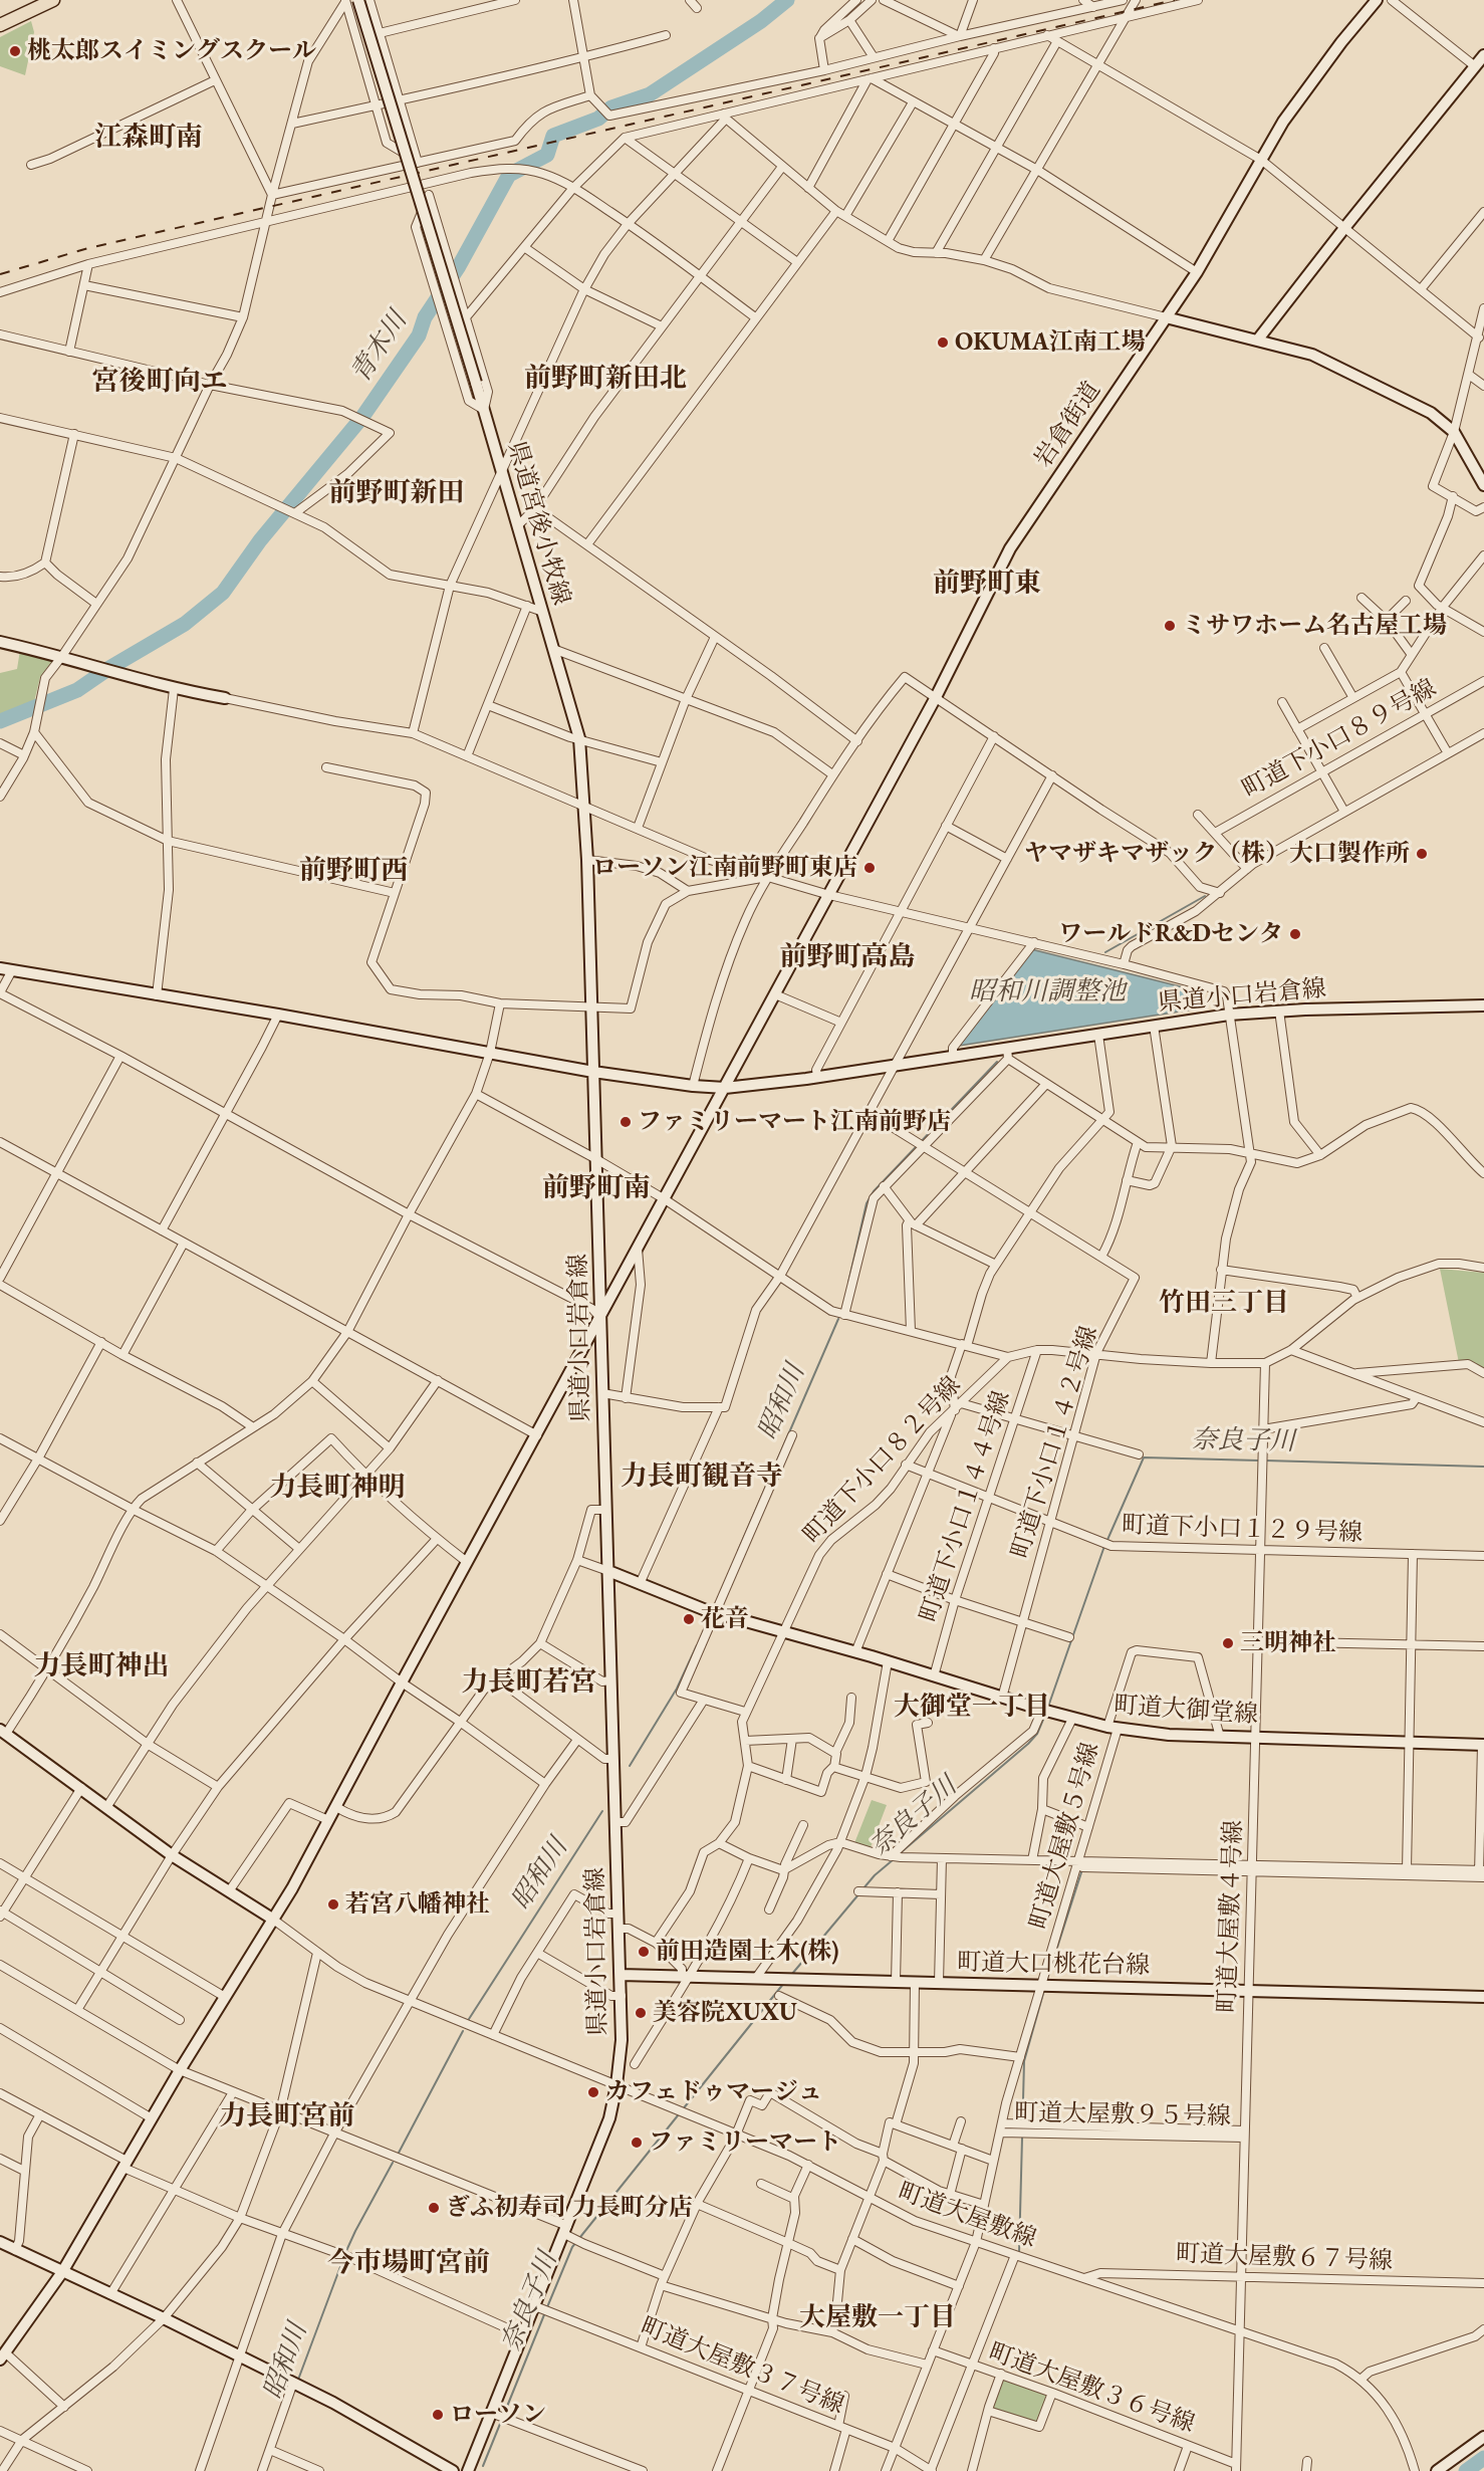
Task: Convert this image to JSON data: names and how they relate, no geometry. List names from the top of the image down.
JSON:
{
  "streets": {
    "street": [
      "岩倉街道",
      "県道宮後小牧線",
      "町道下小口８９号線",
      "県道小口岩倉線",
      "町道下小口１４２号線",
      "町道下小口８２号線",
      "町道下小口１４４号線",
      "町道下小口１２９号線",
      "町道大御堂線",
      "町道大屋敷５号線",
      "町道大屋敷４号線",
      "町道大口桃花台線",
      "町道大屋敷９５号線",
      "町道大屋敷線",
      "町道大屋敷６７号線",
      "町道大屋敷３７号線",
      "町道大屋敷３６号線"
    ]
  },
  "crossings": [
    ["岩倉街道", "県道小口岩倉線"],
    ["岩倉街道", "町道大屋敷線"],
    ["県道宮後小牧線", "県道小口岩倉線"],
    ["県道小口岩倉線", "町道大御堂線"],
    ["県道小口岩倉線", "町道大口桃花台線"],
    ["県道小口岩倉線", "町道大屋敷線"],
    ["県道小口岩倉線", "町道大屋敷３７号線"],
    ["町道下小口１４２号線", "町道下小口１２９号線"],
    ["町道下小口１４２号線", "町道大御堂線"],
    ["町道下小口８２号線", "町道下小口１２９号線"],
    ["町道下小口８２号線", "町道大御堂線"],
    ["町道下小口１４４号線", "町道下小口１２９号線"],
    ["町道下小口１４４号線", "町道大御堂線"],
    ["町道下小口１２９号線", "町道大屋敷４号線"],
    ["町道大御堂線", "町道大屋敷５号線"],
    ["町道大御堂線", "町道大屋敷４号線"],
    ["町道大屋敷５号線", "町道大口桃花台線"],
    ["町道大屋敷５号線", "町道大屋敷９５号線"],
    ["町道大屋敷５号線", "町道大屋敷線"],
    ["町道大屋敷５号線", "町道大屋敷３７号線"],
    ["町道大屋敷５号線", "町道大屋敷３６号線"],
    ["町道大屋敷４号線", "町道大口桃花台線"],
    ["町道大屋敷４号線", "町道大屋敷９５号線"],
    ["町道大屋敷４号線", "町道大屋敷線"],
    ["町道大屋敷４号線", "町道大屋敷６７号線"],
    ["町道大屋敷４号線", "町道大屋敷３６号線"],
    ["町道大屋敷線", "町道大屋敷６７号線"]
  ],
  "districts": [
    "江森町南",
    "前野町新田北",
    "宮後町向エ",
    "前野町新田",
    "前野町東",
    "前野町西",
    "前野町高島",
    "前野町南",
    "竹田三丁目",
    "力長町観音寺",
    "力長町神明",
    "力長町神出",
    "力長町若宮",
    "大御堂一丁目",
    "力長町宮前",
    "今市場町宮前",
    "大屋敷一丁目"
  ],
  "water": [
    "青木川",
    "昭和川調整池",
    "昭和川",
    "奈良子川"
  ],
  "places": [
    "桃太郎スイミングスクール",
    "OKUMA江南工場",
    "ミサワホーム名古屋工場",
    "ヤマザキマザック（株）大口製作所",
    "ローソン江南前野町東店",
    "ワールドR&Dセンタ",
    "ファミリーマート江南前野店",
    "花音",
    "三明神社",
    "若宮八幡神社",
    "前田造園土木(株)",
    "美容院XUXU",
    "カフェドゥマージュ",
    "ファミリーマート",
    "ぎふ初寿司 力長町分店",
    "ローソン"
  ]
}
